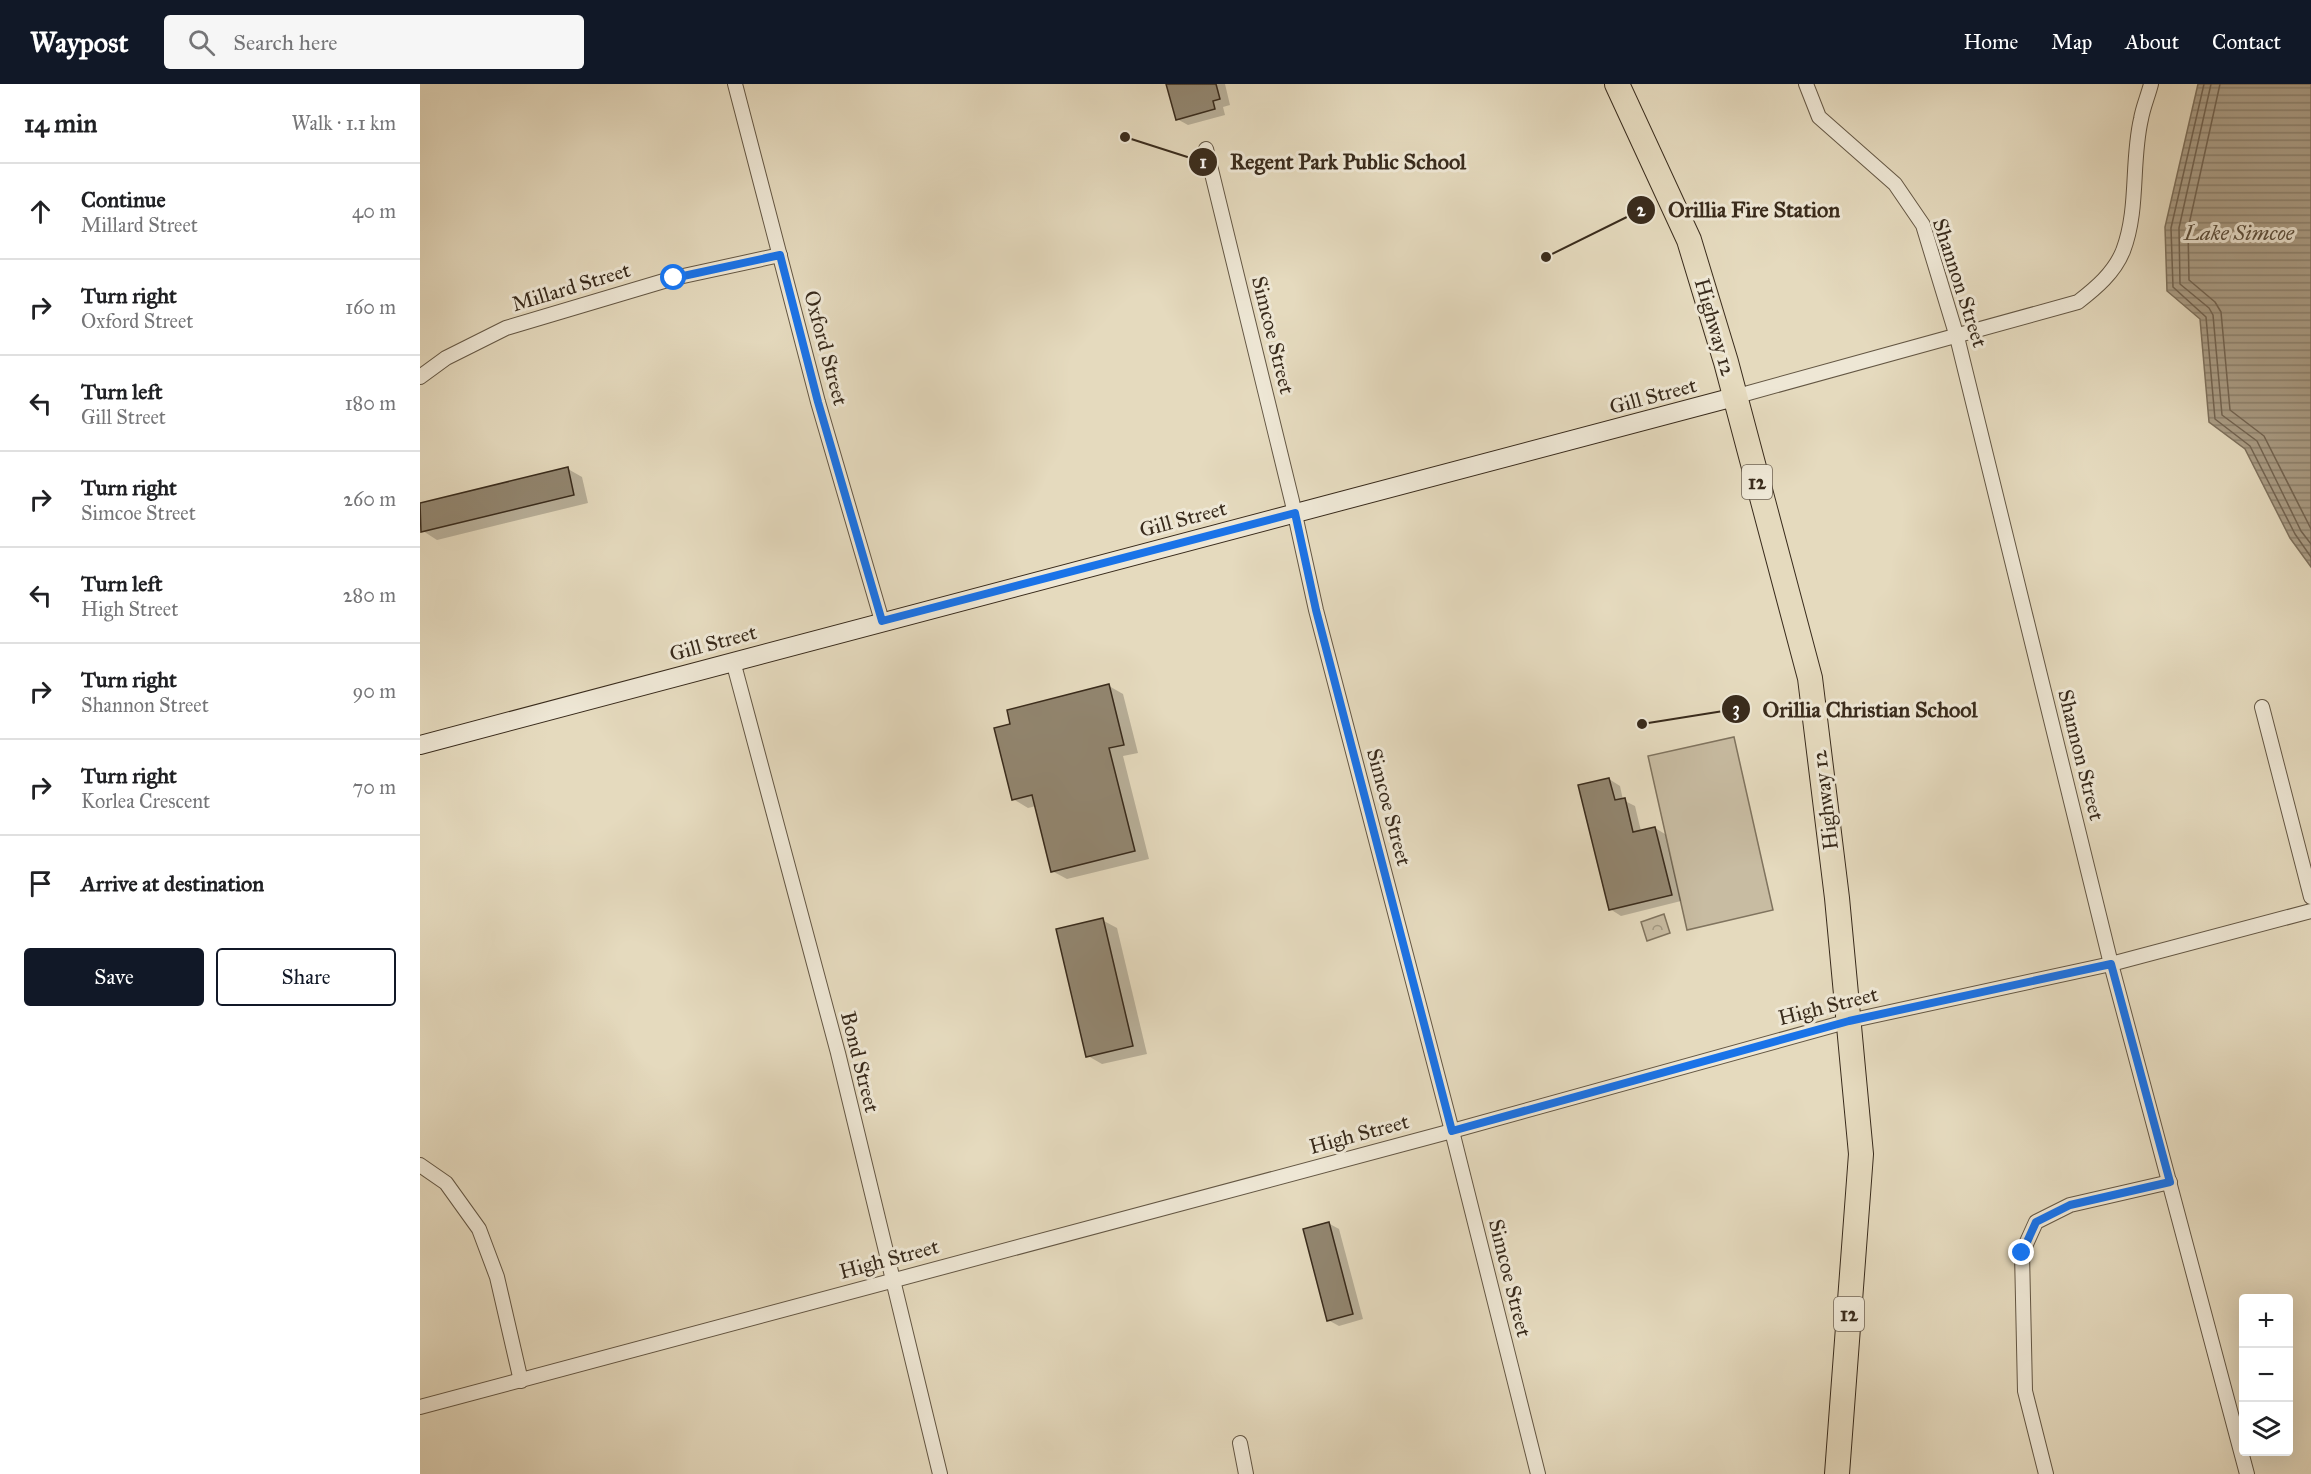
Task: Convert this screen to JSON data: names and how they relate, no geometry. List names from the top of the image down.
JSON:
{
  "streets": {
    "highway": ["Highway 12", "12"],
    "main road": ["Gill Street"],
    "street": [
      "Shannon Street",
      "Millard Street",
      "Simcoe Street",
      "Oxford Street",
      "High Street",
      "Bond Street"
    ]
  },
  "crossings": [
    ["Shannon Street", "Gill Street"],
    ["Shannon Street", "High Street"],
    ["Millard Street", "Oxford Street"],
    ["Highway 12", "Gill Street"],
    ["Highway 12", "High Street"],
    ["Simcoe Street", "Gill Street"],
    ["Simcoe Street", "High Street"],
    ["Oxford Street", "Gill Street"],
    ["Gill Street", "Bond Street"],
    ["High Street", "Bond Street"]
  ],
  "water": ["Lake Simcoe"],
  "places": ["Regent Park Public School", "Orillia Fire Station", "Orillia Christian School"],
  "page": {
    "header": "Waypost",
    "search": "Search here",
    "nav": [
      "Home",
      "Map",
      "About",
      "Contact"
    ],
    "heading": ["14 min", "Walk · 1.1 km"],
    "list": [
      ["Continue", "Millard Street", "40 m"],
      ["Turn right", "Oxford Street", "160 m"],
      ["Turn left", "Gill Street", "180 m"],
      ["Turn right", "Simcoe Street", "260 m"],
      ["Turn left", "High Street", "280 m"],
      ["Turn right", "Shannon Street", "90 m"],
      ["Turn right", "Korlea Crescent", "70 m"],
      "Arrive at destination"
    ],
    "buttons": ["Save", "Share"],
    "map_buttons": ["+", "−"]
  }
}
